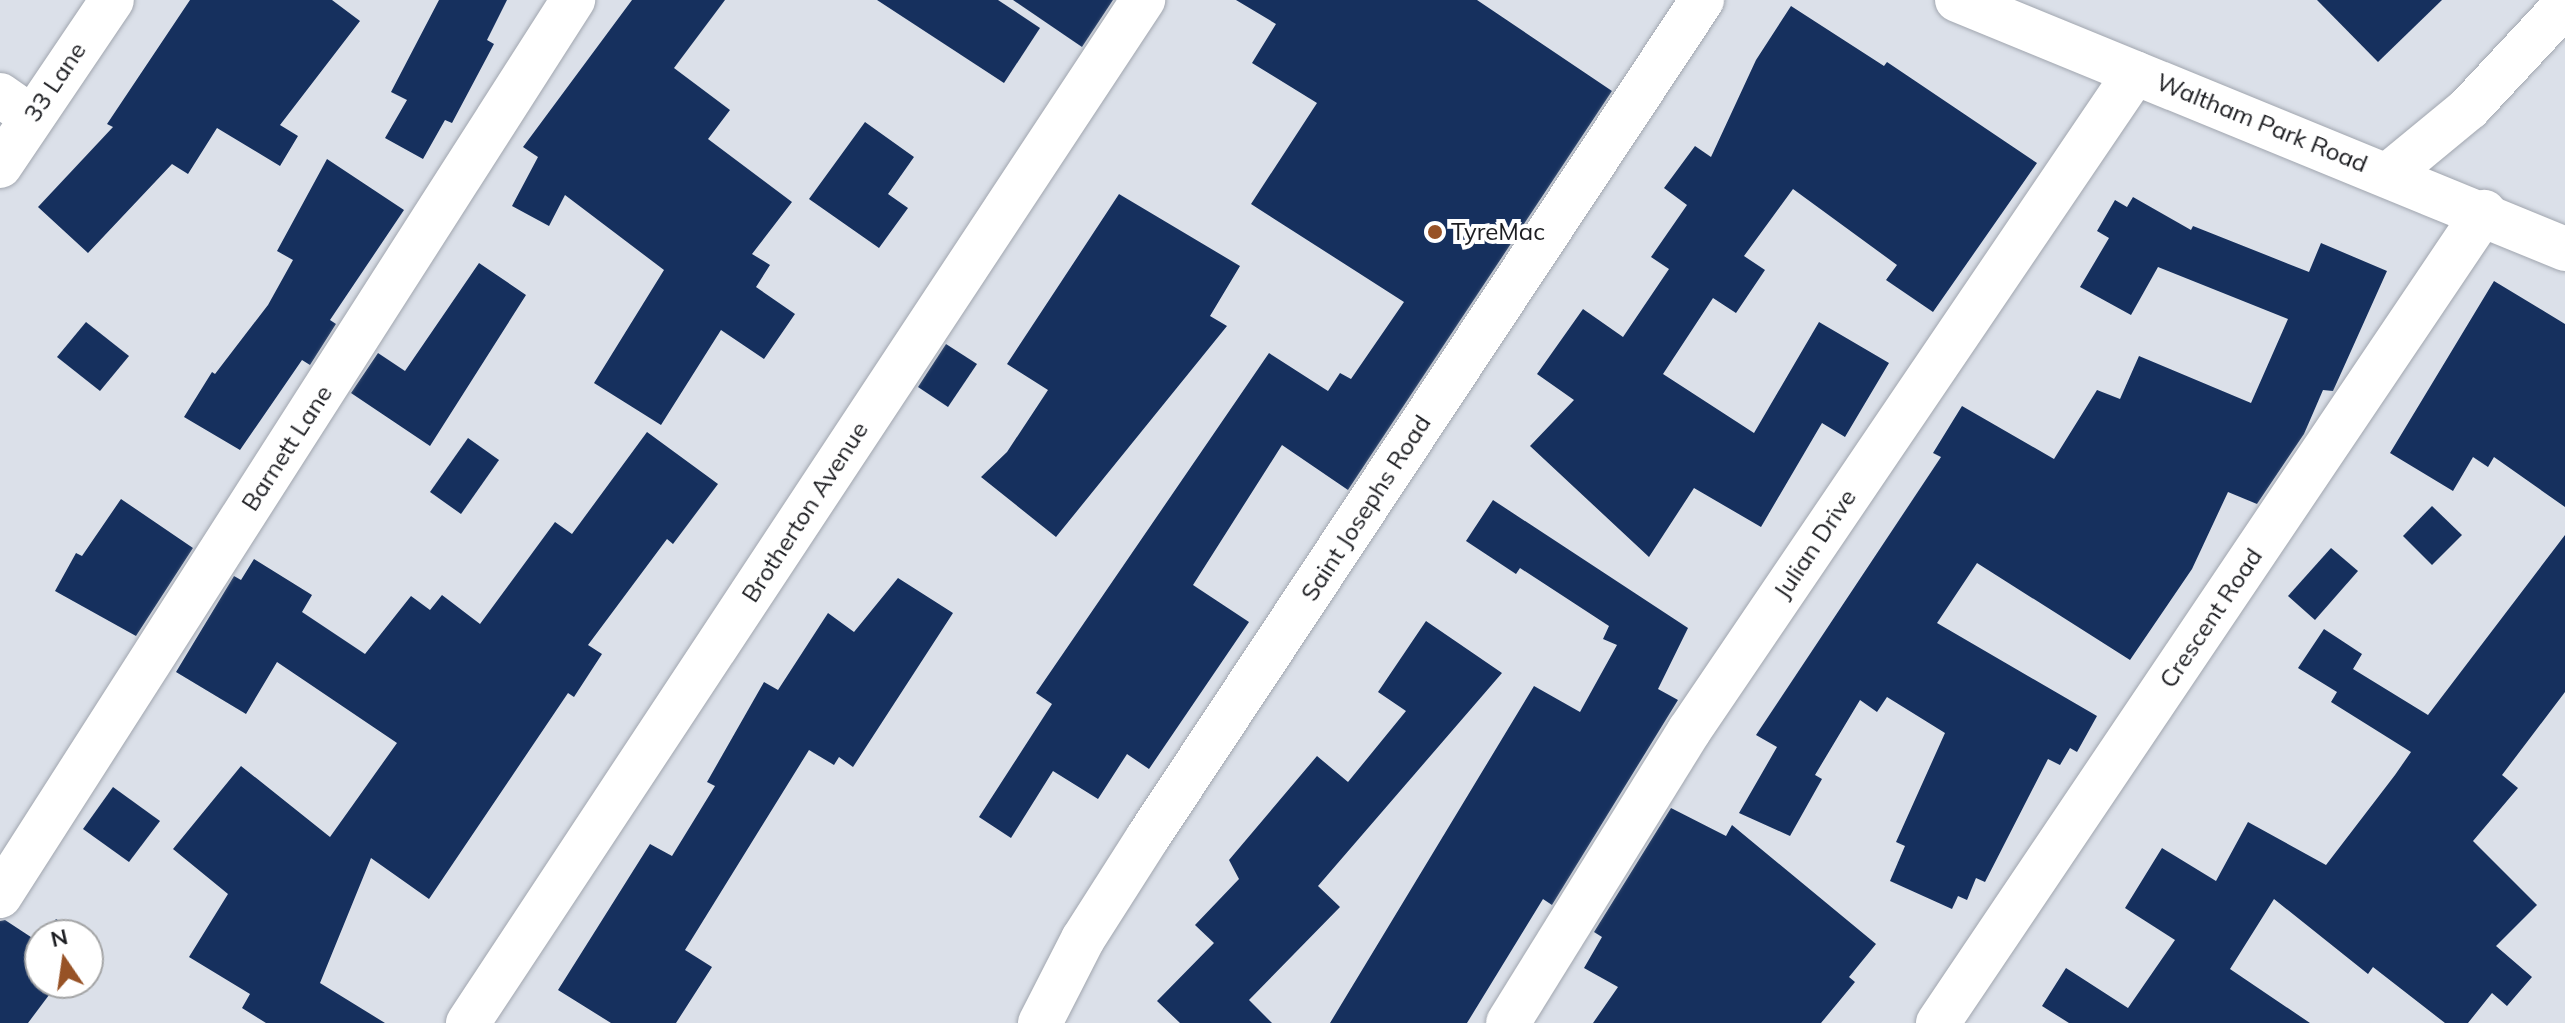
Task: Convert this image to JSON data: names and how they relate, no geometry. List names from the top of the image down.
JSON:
{
  "streets": {
    "street": [
      "33 Lane",
      "Waltham Park Road",
      "Barnett Lane",
      "Saint Josephs Road",
      "Brotherton Avenue",
      "Julian Drive",
      "Crescent Road"
    ]
  },
  "crossings": [
    ["Waltham Park Road", "Julian Drive"],
    ["Waltham Park Road", "Crescent Road"]
  ],
  "places": ["TyreMac"],
  "north": "top"
}
